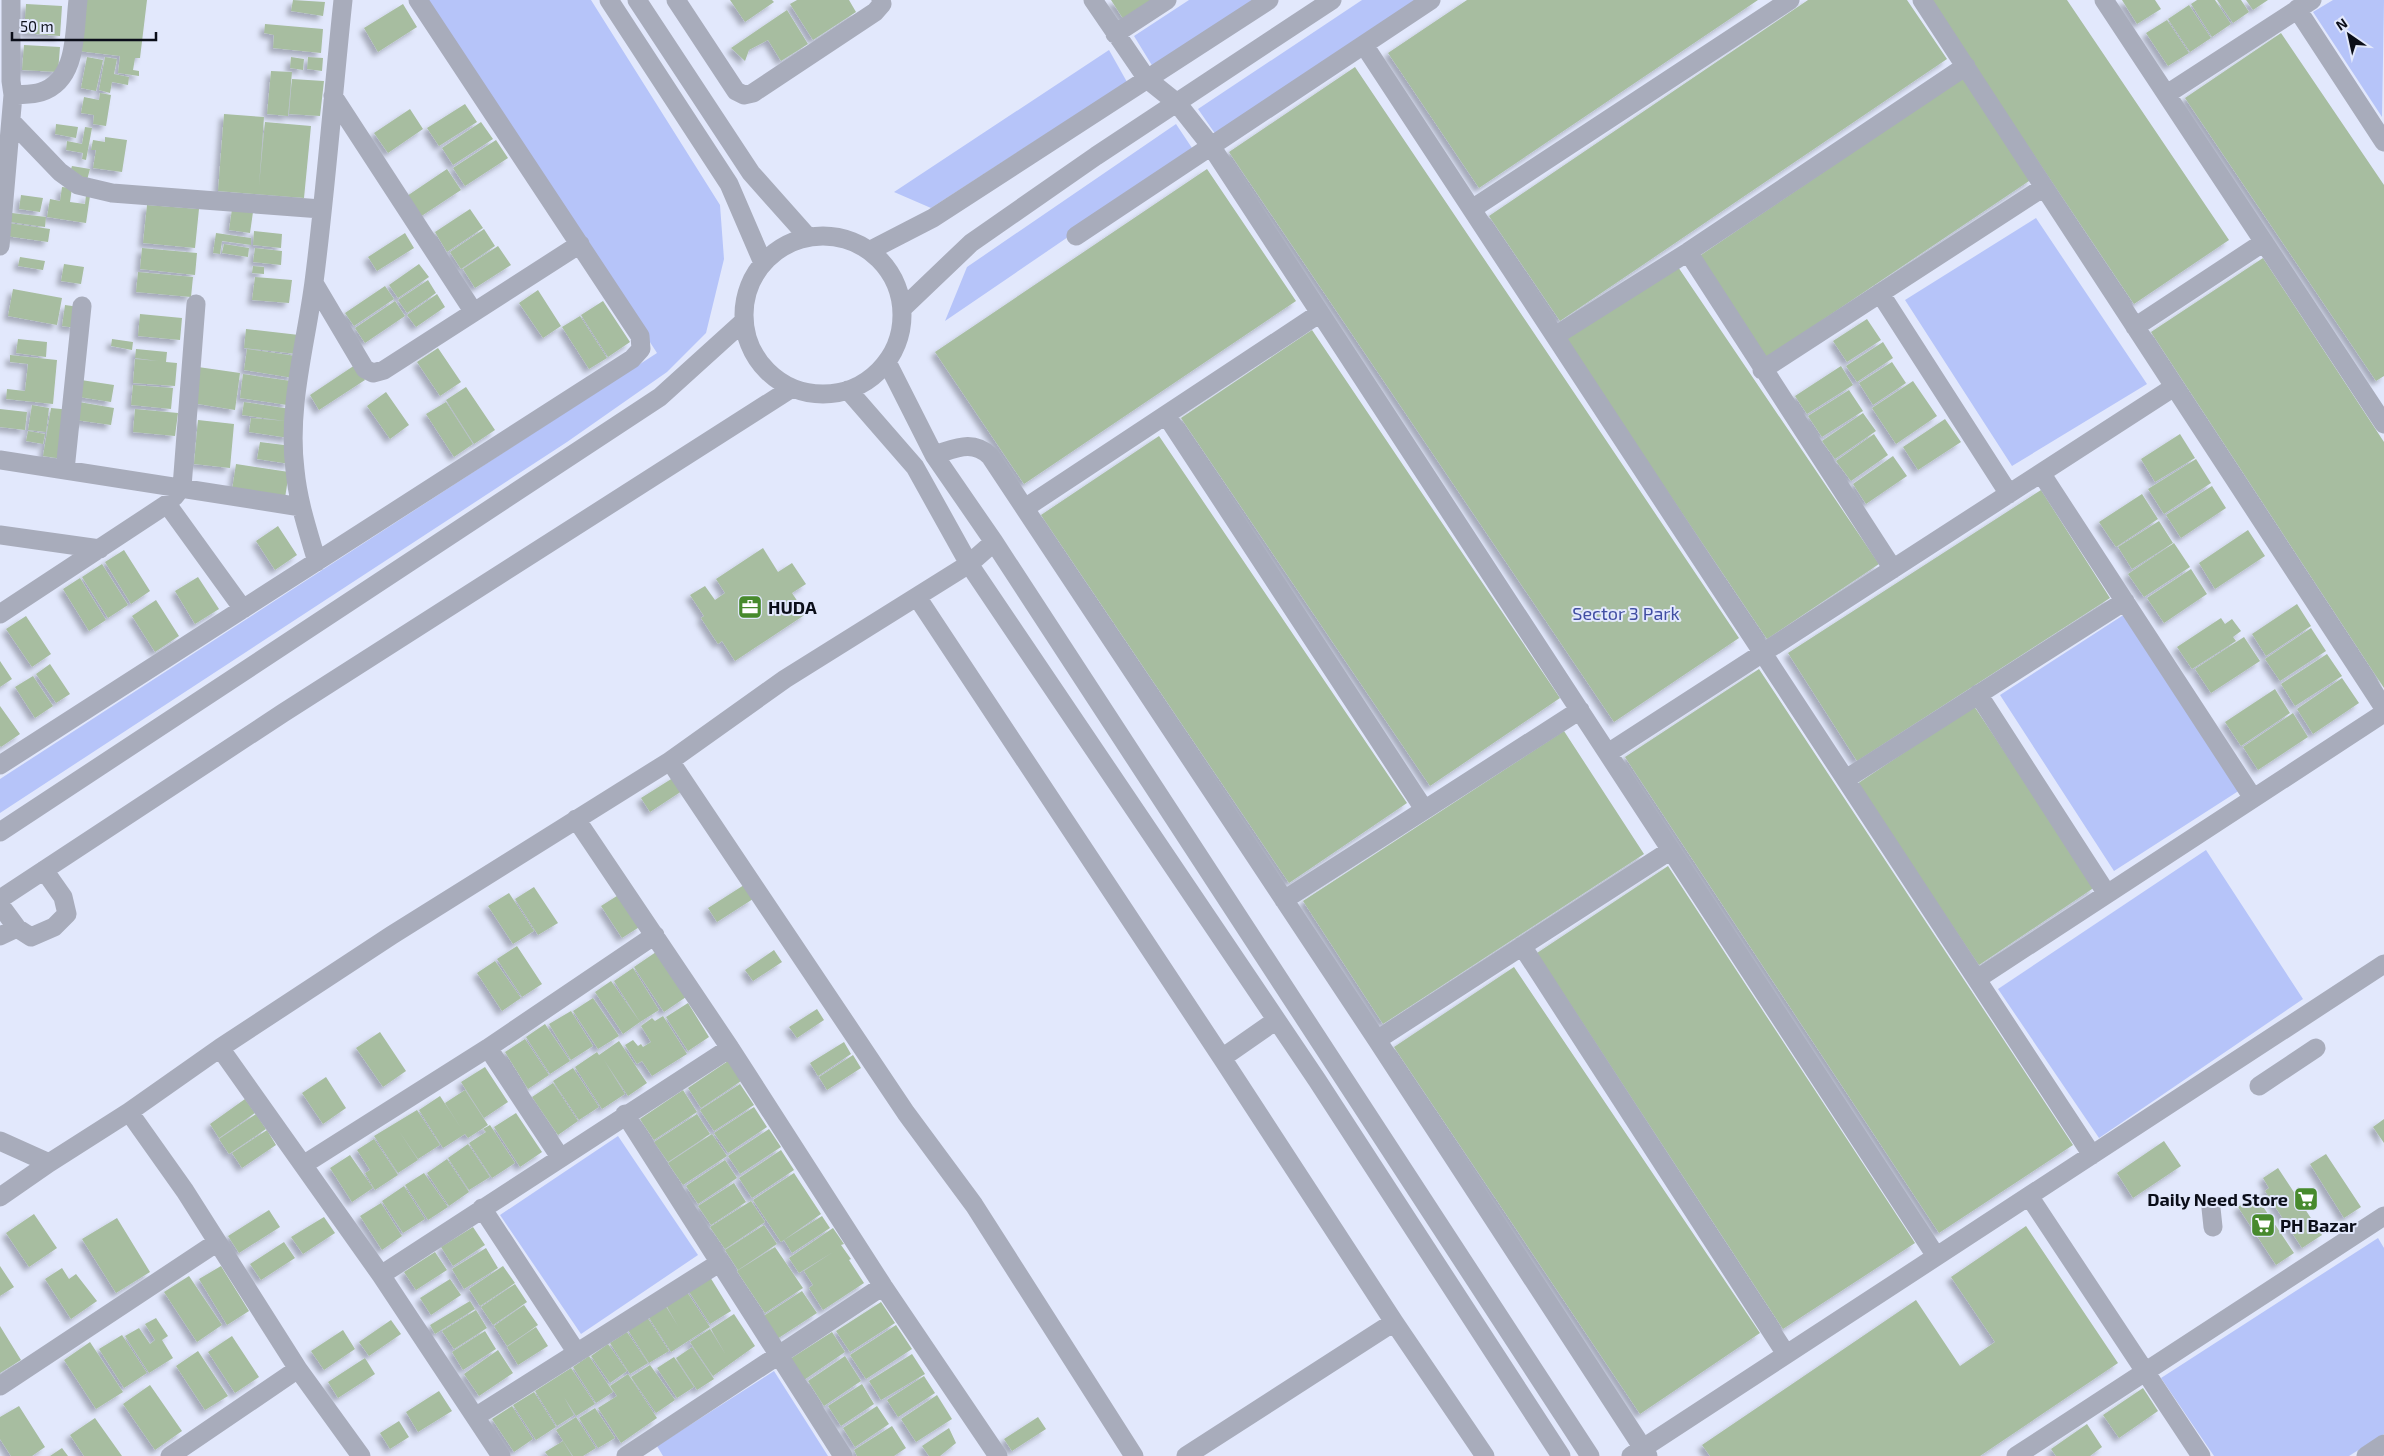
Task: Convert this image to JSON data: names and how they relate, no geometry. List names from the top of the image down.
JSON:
{
  "parks": ["Sector 3 Park"],
  "places": {
    "office": ["HUDA"],
    "supermarket": ["Daily Need Store", "PH Bazar"]
  },
  "scale_bar": "50 m",
  "north": "top left"
}
